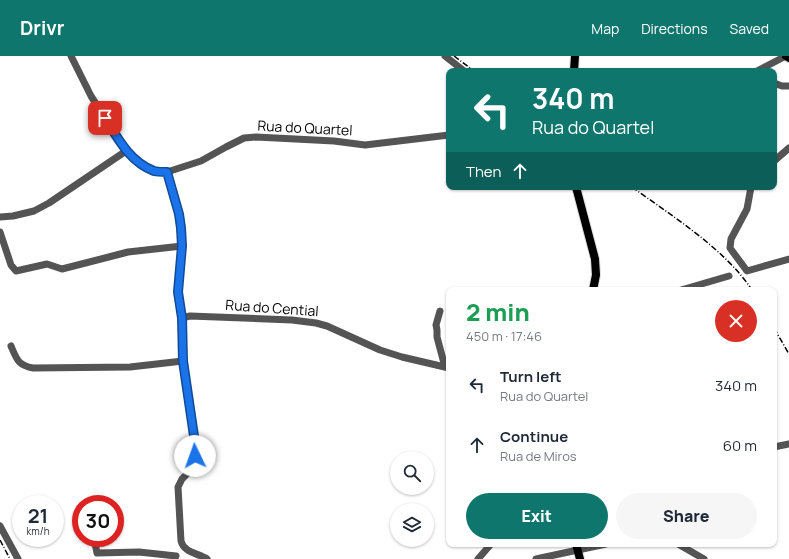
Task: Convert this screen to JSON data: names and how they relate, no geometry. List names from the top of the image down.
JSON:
{
  "streets": {
    "street": ["Rua do Quartel", "Rua do Cential"]
  },
  "page": {
    "header": "Drivr",
    "nav": ["Map", "Directions", "Saved"],
    "turn": ["340 m", "Rua do Quartel"],
    "then": "Then",
    "heading": ["2 min", "450 m · 17:46"],
    "list": [
      {
        "name": "Turn left",
        "note": "Rua do Quartel",
        "value": "340 m"
      },
      {
        "name": "Continue",
        "note": "Rua de Miros",
        "value": "60 m"
      }
    ],
    "buttons": ["Exit", "Share"],
    "speed": "21 km/h",
    "limit": "30"
  }
}
